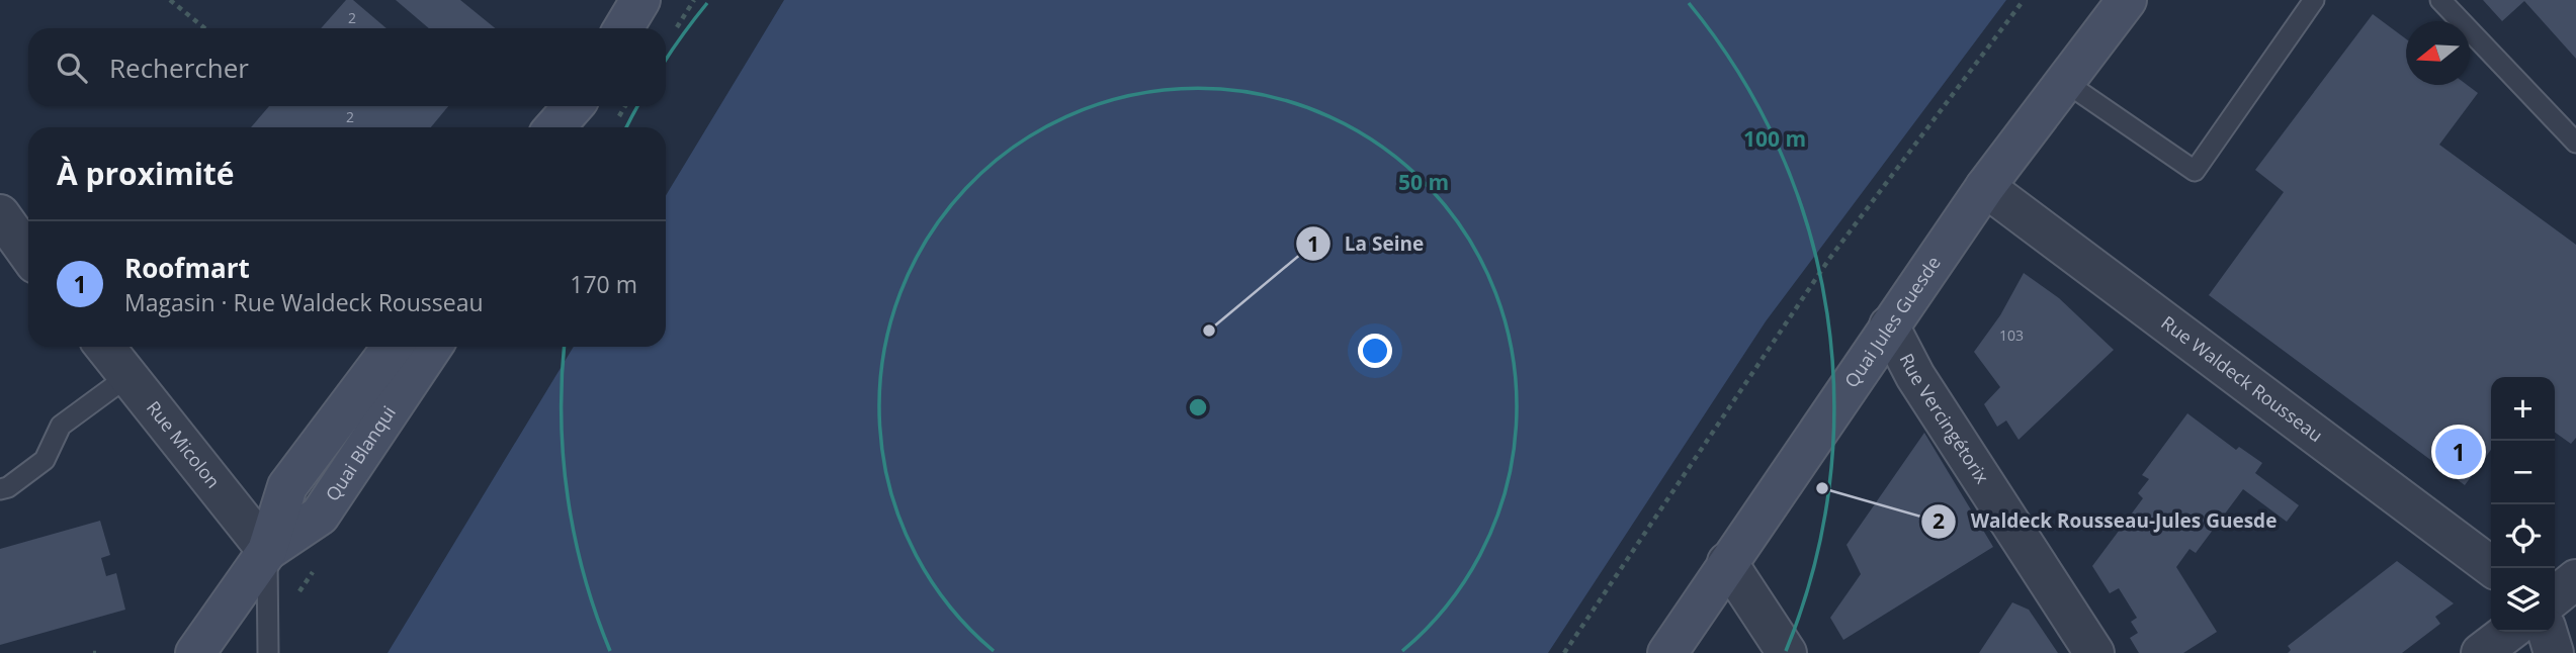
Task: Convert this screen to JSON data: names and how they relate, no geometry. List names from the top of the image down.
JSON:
{
  "streets": {
    "main road": ["Quai Jules Guesde", "Quai Blanqui"],
    "street": ["Rue Waldeck Rousseau", "Rue Vercingétorix", "Rue Micolon"]
  },
  "crossings": [
    ["Quai Jules Guesde", "Rue Waldeck Rousseau"],
    ["Quai Jules Guesde", "Rue Vercingétorix"],
    ["Rue Micolon", "Quai Blanqui"]
  ],
  "places": ["La Seine", "Waldeck Rousseau-Jules Guesde"],
  "house_numbers": ["2", "2", "103"],
  "north": "left",
  "page": {
    "search": "Rechercher",
    "heading": "À proximité",
    "list": [
      {
        "mark": "1",
        "name": "Roofmart",
        "note": "Magasin · Rue Waldeck Rousseau",
        "value": "170 m"
      }
    ],
    "map_buttons": ["+", "−"],
    "pins": "1"
  },
  "rings": ["100 m", "50 m"]
}
